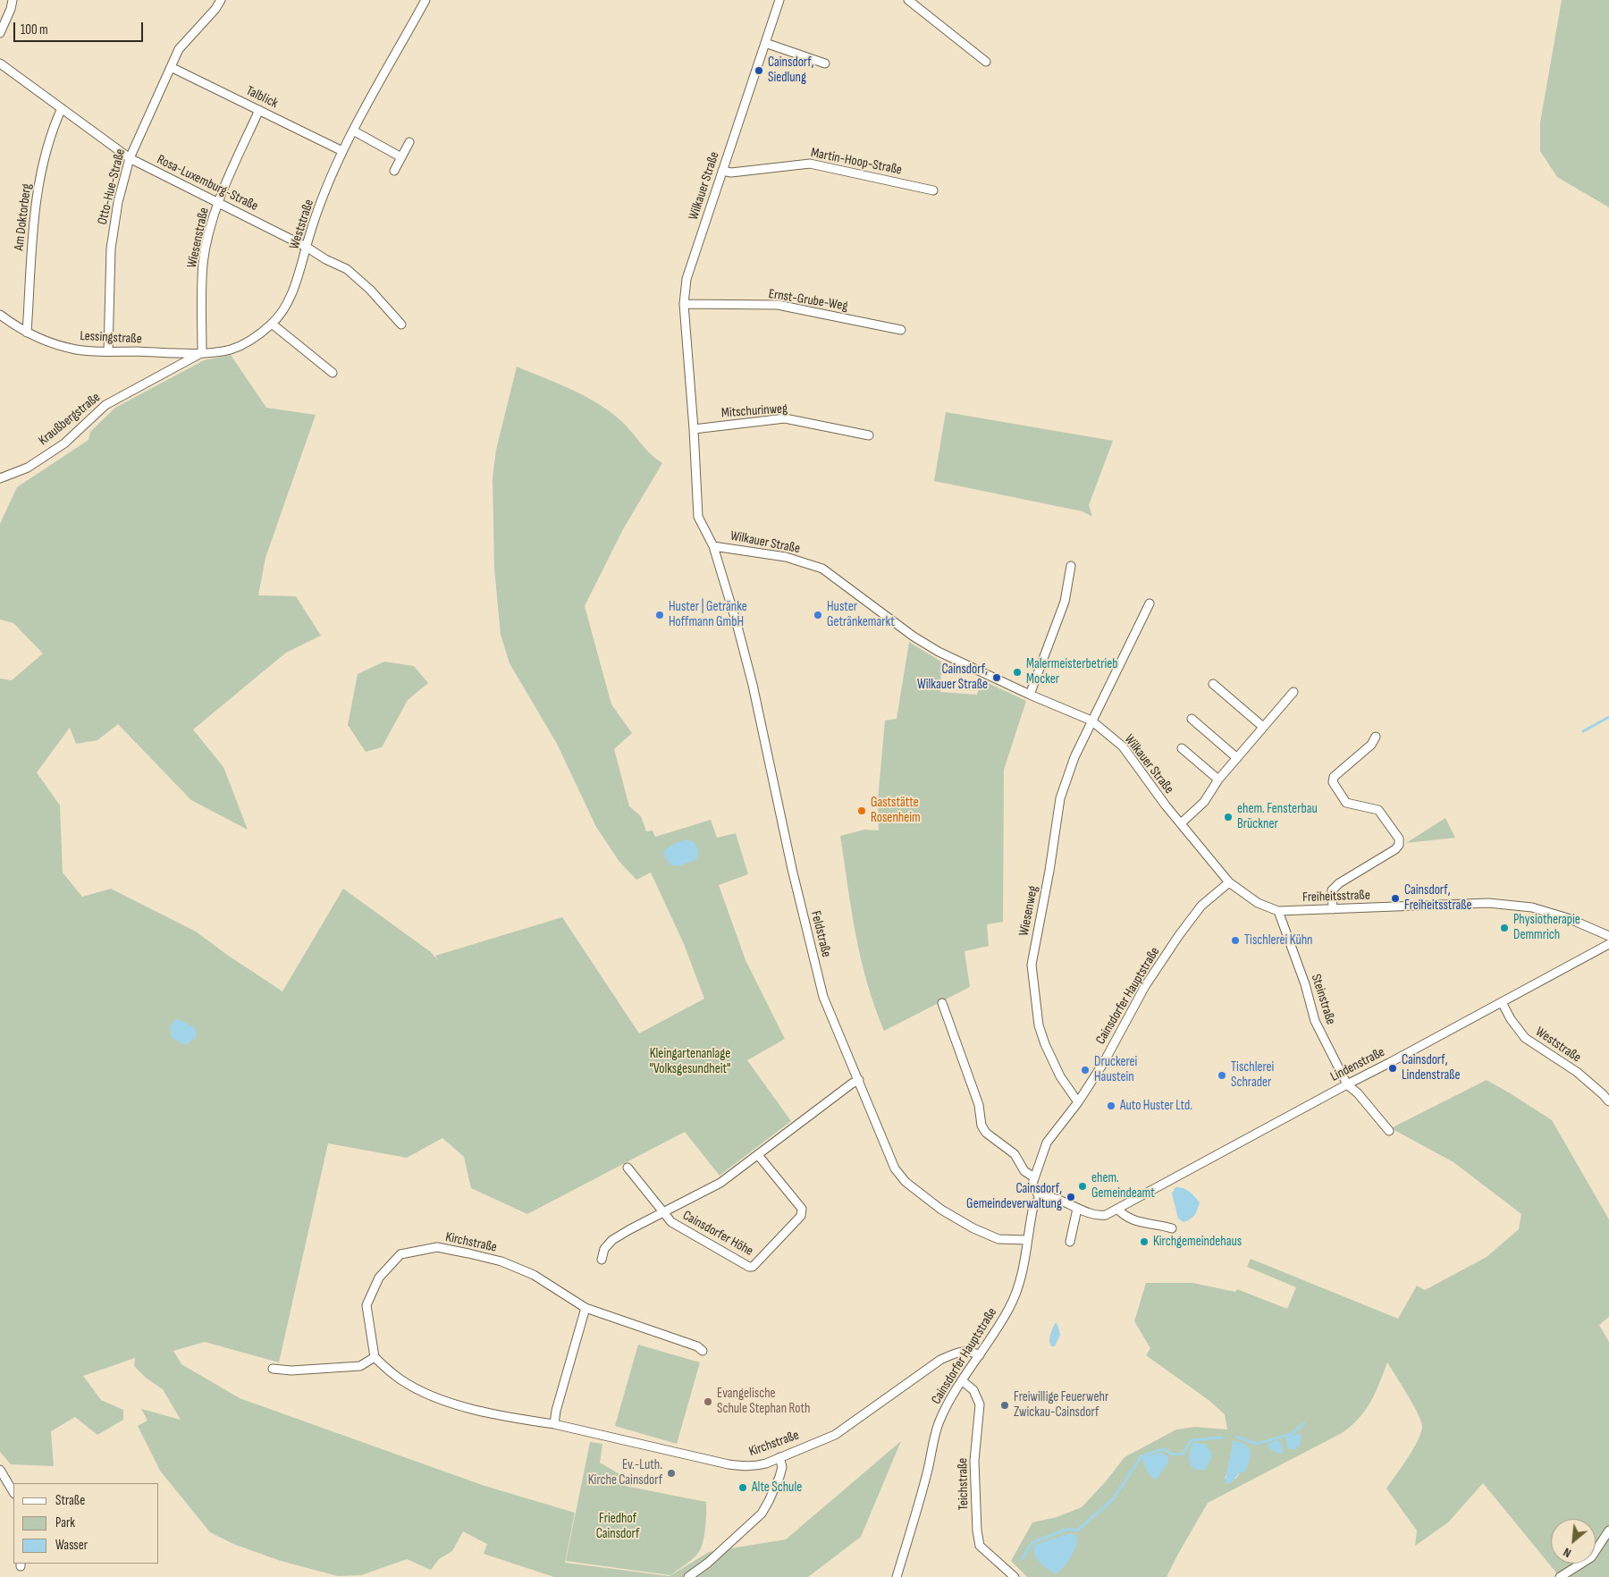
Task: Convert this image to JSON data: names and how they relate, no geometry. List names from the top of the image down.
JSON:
{
  "streets": {
    "street": [
      "Talblick",
      "Martin-Hoop-Straße",
      "Rosa-Luxemburg-Straße",
      "Wilkauer Straße",
      "Otto-Hue-Straße",
      "Am Doktorberg",
      "Weststraße",
      "Wiesenstraße",
      "Ernst-Grube-Weg",
      "Lessingstraße",
      "Mitschurinweg",
      "Kraußbergstraße",
      "Freiheitsstraße",
      "Wiesenweg",
      "Feldstraße",
      "Cainsdorfer Hauptstraße",
      "Steinstraße",
      "Lindenstraße",
      "Cainsdorfer Höhe",
      "Kirchstraße",
      "Teichstraße"
    ]
  },
  "crossings": [
    ["Talblick", "Otto-Hue-Straße"],
    ["Talblick", "Weststraße"],
    ["Talblick", "Wiesenstraße"],
    ["Martin-Hoop-Straße", "Wilkauer Straße"],
    ["Rosa-Luxemburg-Straße", "Otto-Hue-Straße"],
    ["Rosa-Luxemburg-Straße", "Am Doktorberg"],
    ["Rosa-Luxemburg-Straße", "Weststraße"],
    ["Rosa-Luxemburg-Straße", "Wiesenstraße"],
    ["Wilkauer Straße", "Ernst-Grube-Weg"],
    ["Wilkauer Straße", "Mitschurinweg"],
    ["Wilkauer Straße", "Freiheitsstraße"],
    ["Wilkauer Straße", "Wiesenweg"],
    ["Wilkauer Straße", "Feldstraße"],
    ["Wilkauer Straße", "Cainsdorfer Hauptstraße"],
    ["Otto-Hue-Straße", "Lessingstraße"],
    ["Am Doktorberg", "Lessingstraße"],
    ["Weststraße", "Wiesenstraße"],
    ["Weststraße", "Lessingstraße"],
    ["Weststraße", "Kraußbergstraße"],
    ["Weststraße", "Lindenstraße"],
    ["Wiesenstraße", "Lessingstraße"],
    ["Wiesenstraße", "Kraußbergstraße"],
    ["Lessingstraße", "Kraußbergstraße"],
    ["Freiheitsstraße", "Cainsdorfer Hauptstraße"],
    ["Freiheitsstraße", "Steinstraße"],
    ["Wiesenweg", "Cainsdorfer Hauptstraße"],
    ["Feldstraße", "Cainsdorfer Hauptstraße"],
    ["Feldstraße", "Cainsdorfer Höhe"],
    ["Cainsdorfer Hauptstraße", "Lindenstraße"],
    ["Cainsdorfer Hauptstraße", "Kirchstraße"],
    ["Cainsdorfer Hauptstraße", "Teichstraße"],
    ["Steinstraße", "Lindenstraße"]
  ],
  "parks": ["Kleingartenanlage \"Volksgesundheit\"", "Friedhof Cainsdorf"],
  "places": [
    "Cainsdorf, Siedlung",
    "Huster | Getränke Hoffmann GmbH",
    "Huster Getränkemarkt",
    "Malermeisterbetrieb Mocker",
    "Cainsdorf, Wilkauer Straße",
    "Gaststätte Rosenheim",
    "ehem. Fensterbau Brückner",
    "Cainsdorf, Freiheitsstraße",
    "Physiotherapie Demmrich",
    "Tischlerei Kühn",
    "Cainsdorf, Lindenstraße",
    "Druckerei Haustein",
    "Tischlerei Schrader",
    "Auto Huster Ltd.",
    "ehem. Gemeindeamt",
    "Cainsdorf, Gemeindeverwaltung",
    "Kirchgemeindehaus",
    "Evangelische Schule Stephan Roth",
    "Freiwillige Feuerwehr Zwickau-Cainsdorf",
    "Ev.-Luth. Kirche Cainsdorf",
    "Alte Schule"
  ],
  "legend": ["Straße", "Park", "Wasser"],
  "scale_bar": "100 m",
  "north": "bottom left"
}
